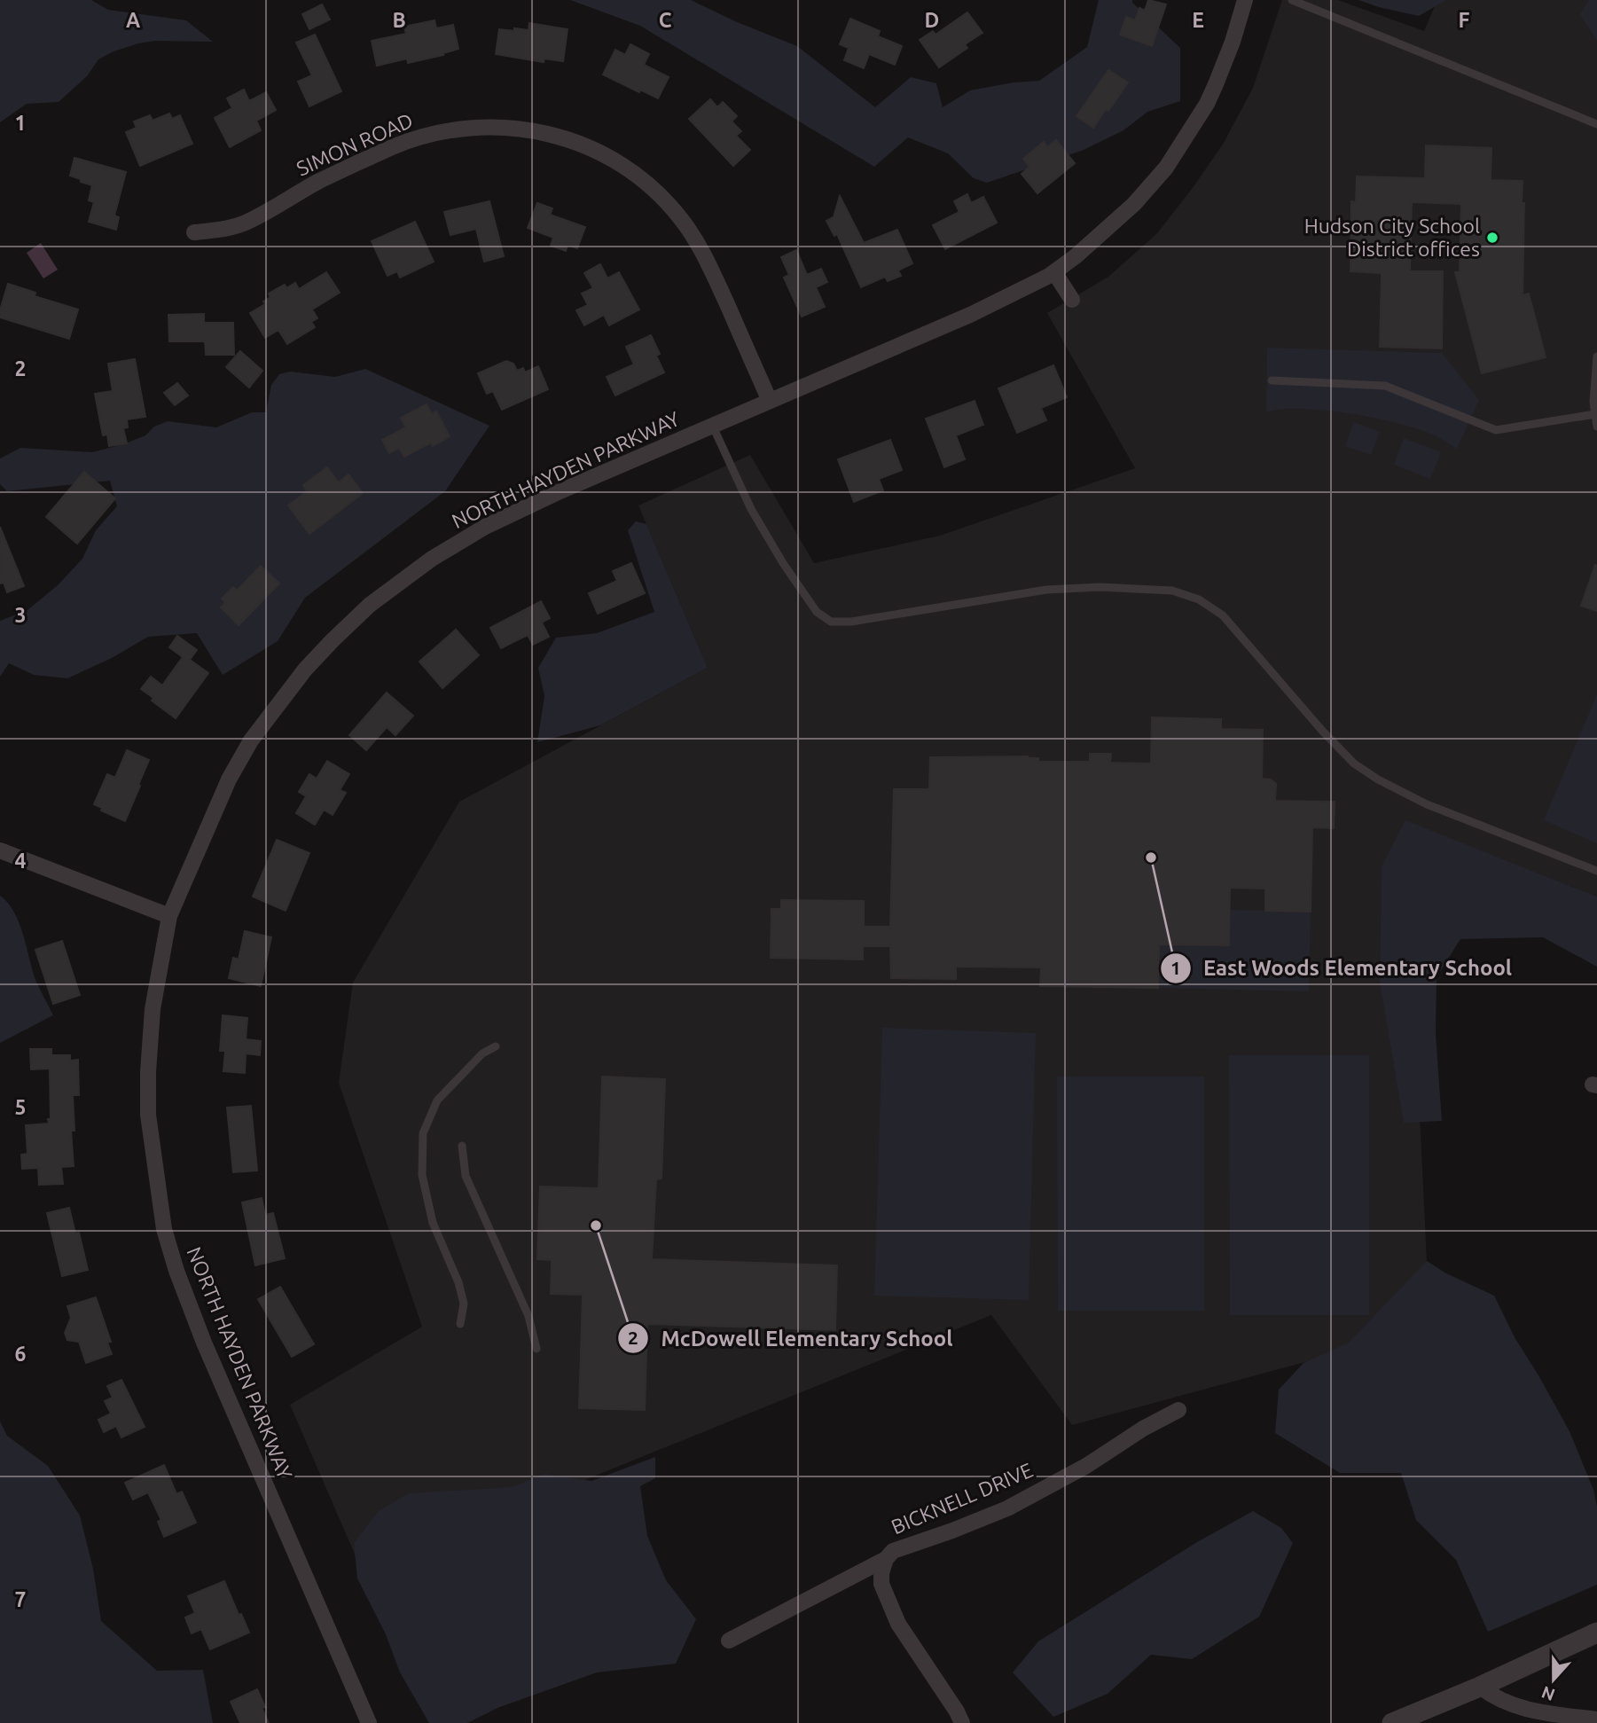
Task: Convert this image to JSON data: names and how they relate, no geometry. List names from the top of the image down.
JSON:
{
  "streets": {
    "street": ["SIMON ROAD", "NORTH HAYDEN PARKWAY", "BICKNELL DRIVE"]
  },
  "crossings": [
    ["SIMON ROAD", "NORTH HAYDEN PARKWAY"]
  ],
  "places": ["Hudson City School District offices", "East Woods Elementary School", "McDowell Elementary School"],
  "north": "bottom",
  "grid": {
    "columns": [
      "A",
      "B",
      "C",
      "D",
      "E",
      "F"
    ],
    "rows": [
      "1",
      "2",
      "3",
      "4",
      "5",
      "6",
      "7"
    ]
  }
}
